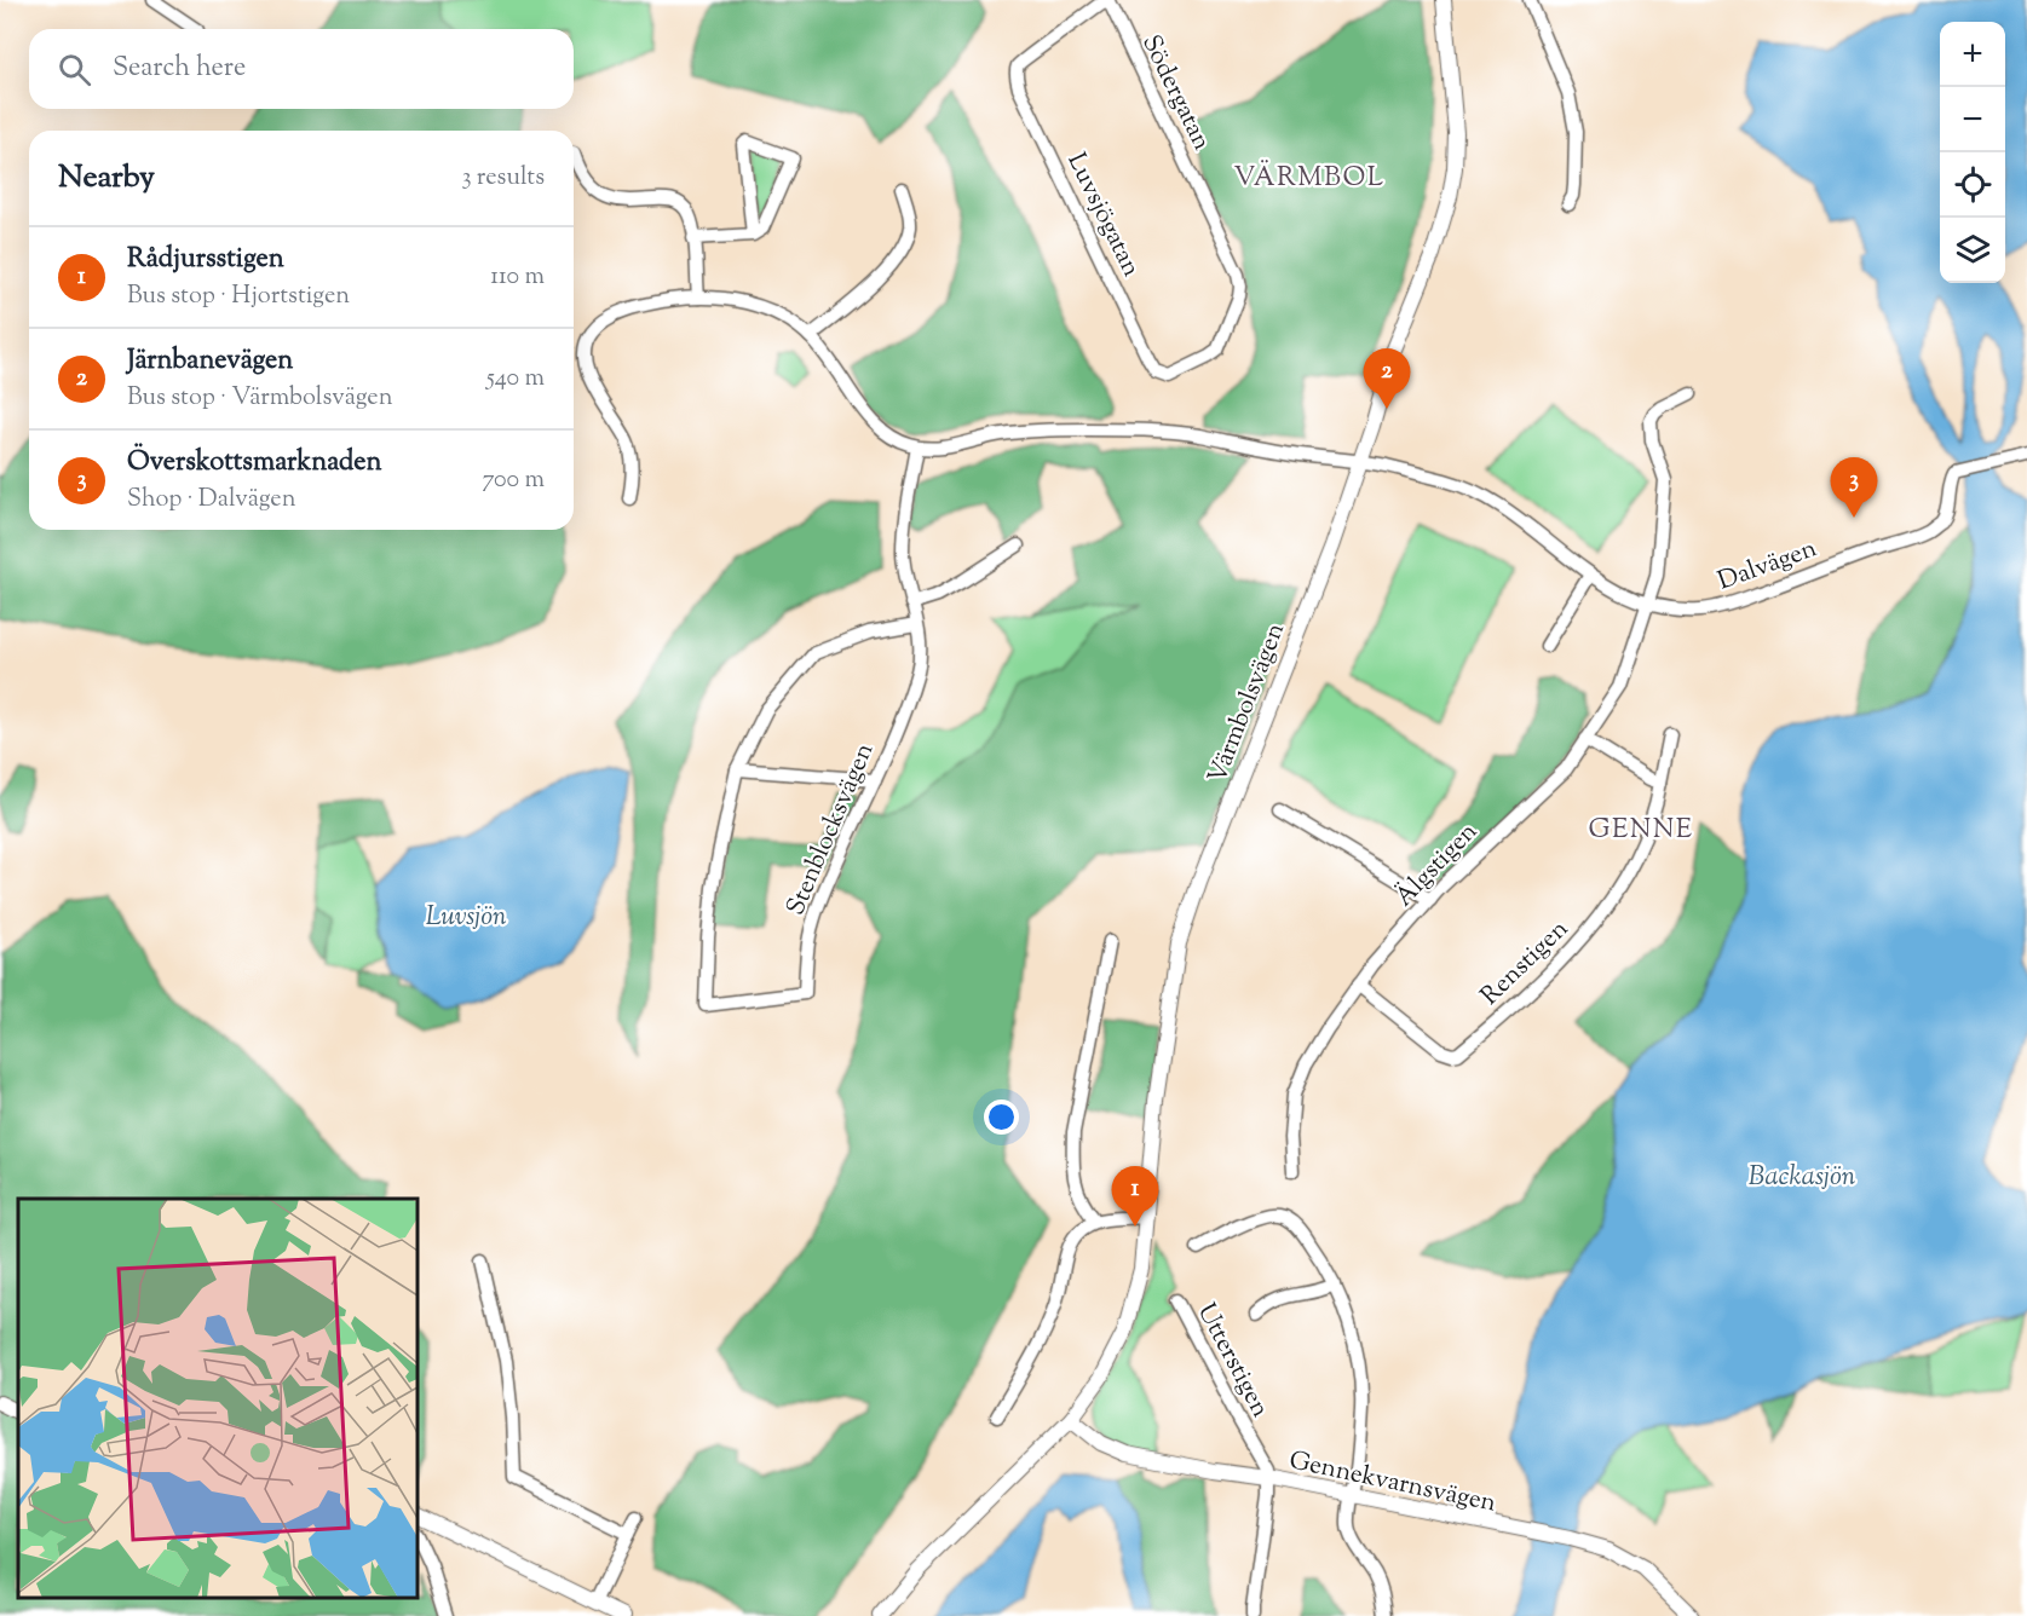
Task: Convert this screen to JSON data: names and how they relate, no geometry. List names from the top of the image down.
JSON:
{
  "streets": {
    "street": [
      "Södergatan",
      "Luvsjögatan",
      "Dalvägen",
      "Värmbolsvägen",
      "Stenblocksvägen",
      "Älgstigen",
      "Renstigen",
      "Utterstigen",
      "Gennekvarnsvägen"
    ]
  },
  "crossings": [
    ["Södergatan", "Luvsjögatan"],
    ["Dalvägen", "Värmbolsvägen"],
    ["Dalvägen", "Stenblocksvägen"],
    ["Dalvägen", "Älgstigen"],
    ["Värmbolsvägen", "Gennekvarnsvägen"],
    ["Älgstigen", "Renstigen"],
    ["Utterstigen", "Gennekvarnsvägen"]
  ],
  "districts": ["VÄRMBOL", "GENNE"],
  "water": ["Luvsjön", "Backasjön"],
  "page": {
    "map_buttons": ["+", "−"],
    "search": "Search here",
    "heading": ["Nearby", "3 results"],
    "list": [
      {
        "mark": "1",
        "name": "Rådjursstigen",
        "note": "Bus stop · Hjortstigen",
        "value": "110 m"
      },
      {
        "mark": "2",
        "name": "Järnbanevägen",
        "note": "Bus stop · Värmbolsvägen",
        "value": "540 m"
      },
      {
        "mark": "3",
        "name": "Överskottsmarknaden",
        "note": "Shop · Dalvägen",
        "value": "700 m"
      }
    ],
    "pins": ["2", "3", "1"]
  }
}
